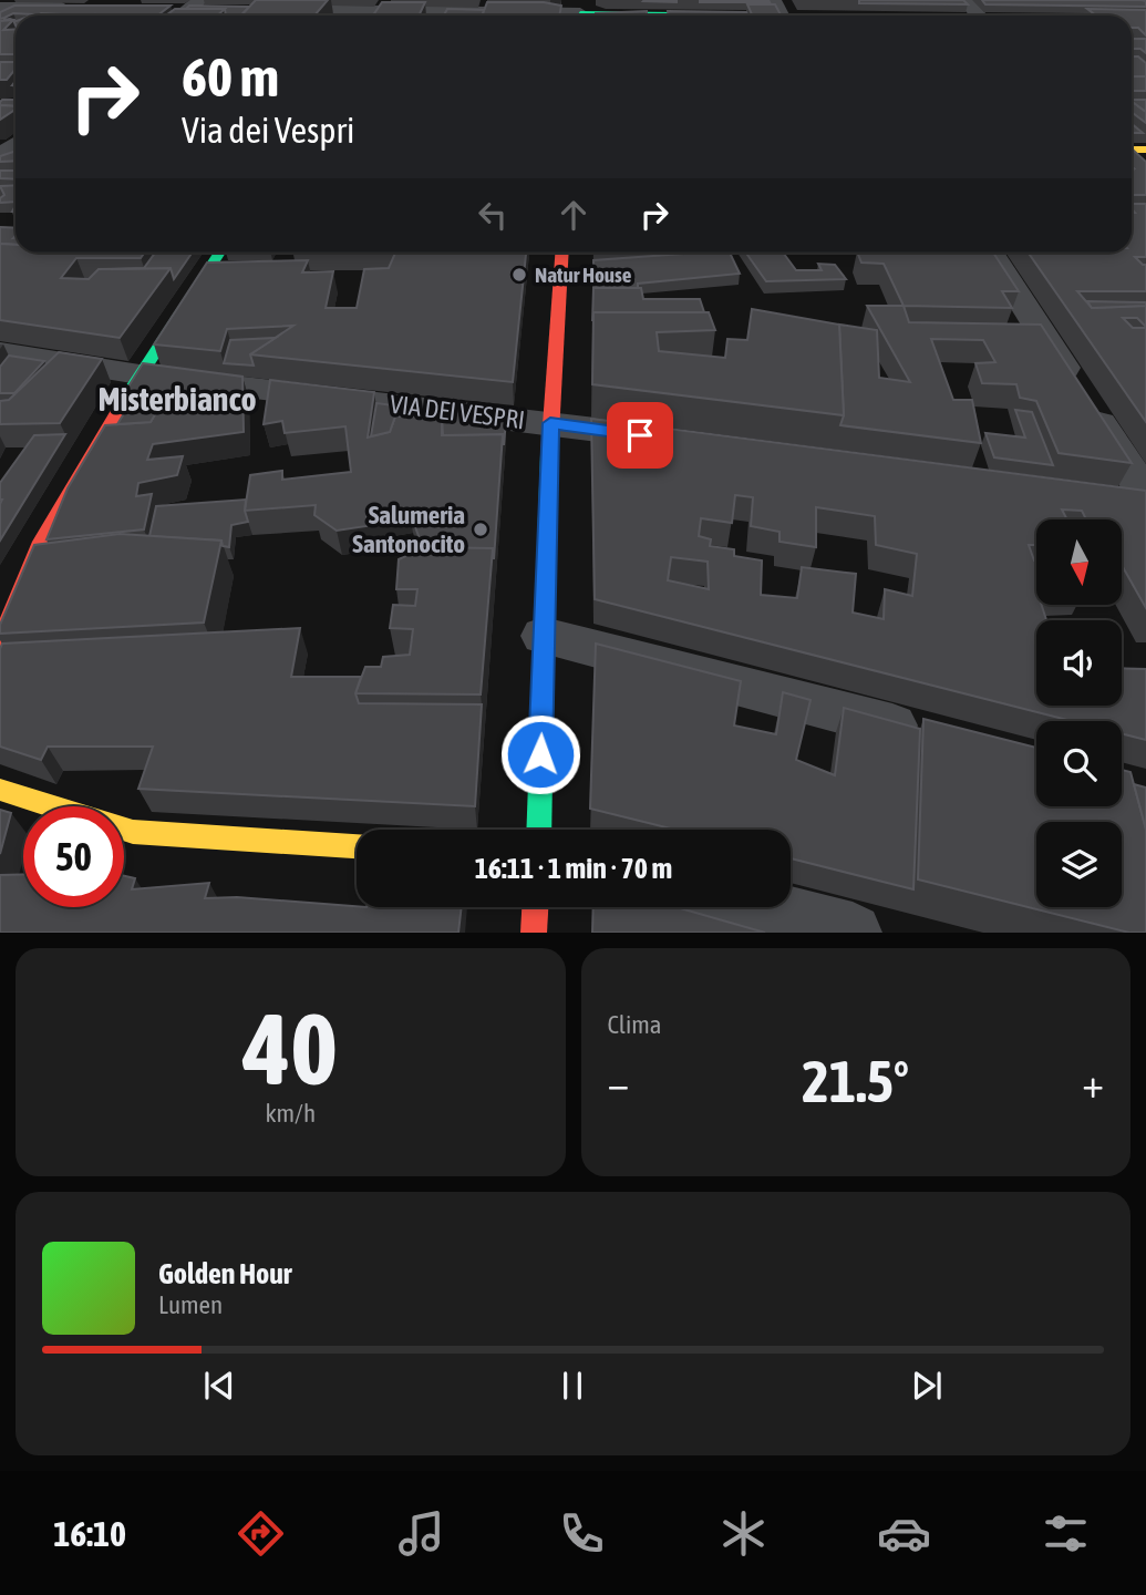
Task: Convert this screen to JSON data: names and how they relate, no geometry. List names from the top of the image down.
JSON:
{
  "streets": {
    "street": ["VIA DEI VESPRI"]
  },
  "districts": ["Misterbianco"],
  "places": ["Natur House", "Salumeria Santonocito"],
  "north": "bottom",
  "page": {
    "turn": ["60 m", "Via dei Vespri"],
    "limit": "50",
    "trip": "16:11 · 1 min · 70 m",
    "tile": [
      ["40", "km/h"],
      "Clima"
    ],
    "heat": ["−", "21.5°", "+"],
    "song": ["Golden Hour", "Lumen"],
    "tabs": "16:10"
  }
}
